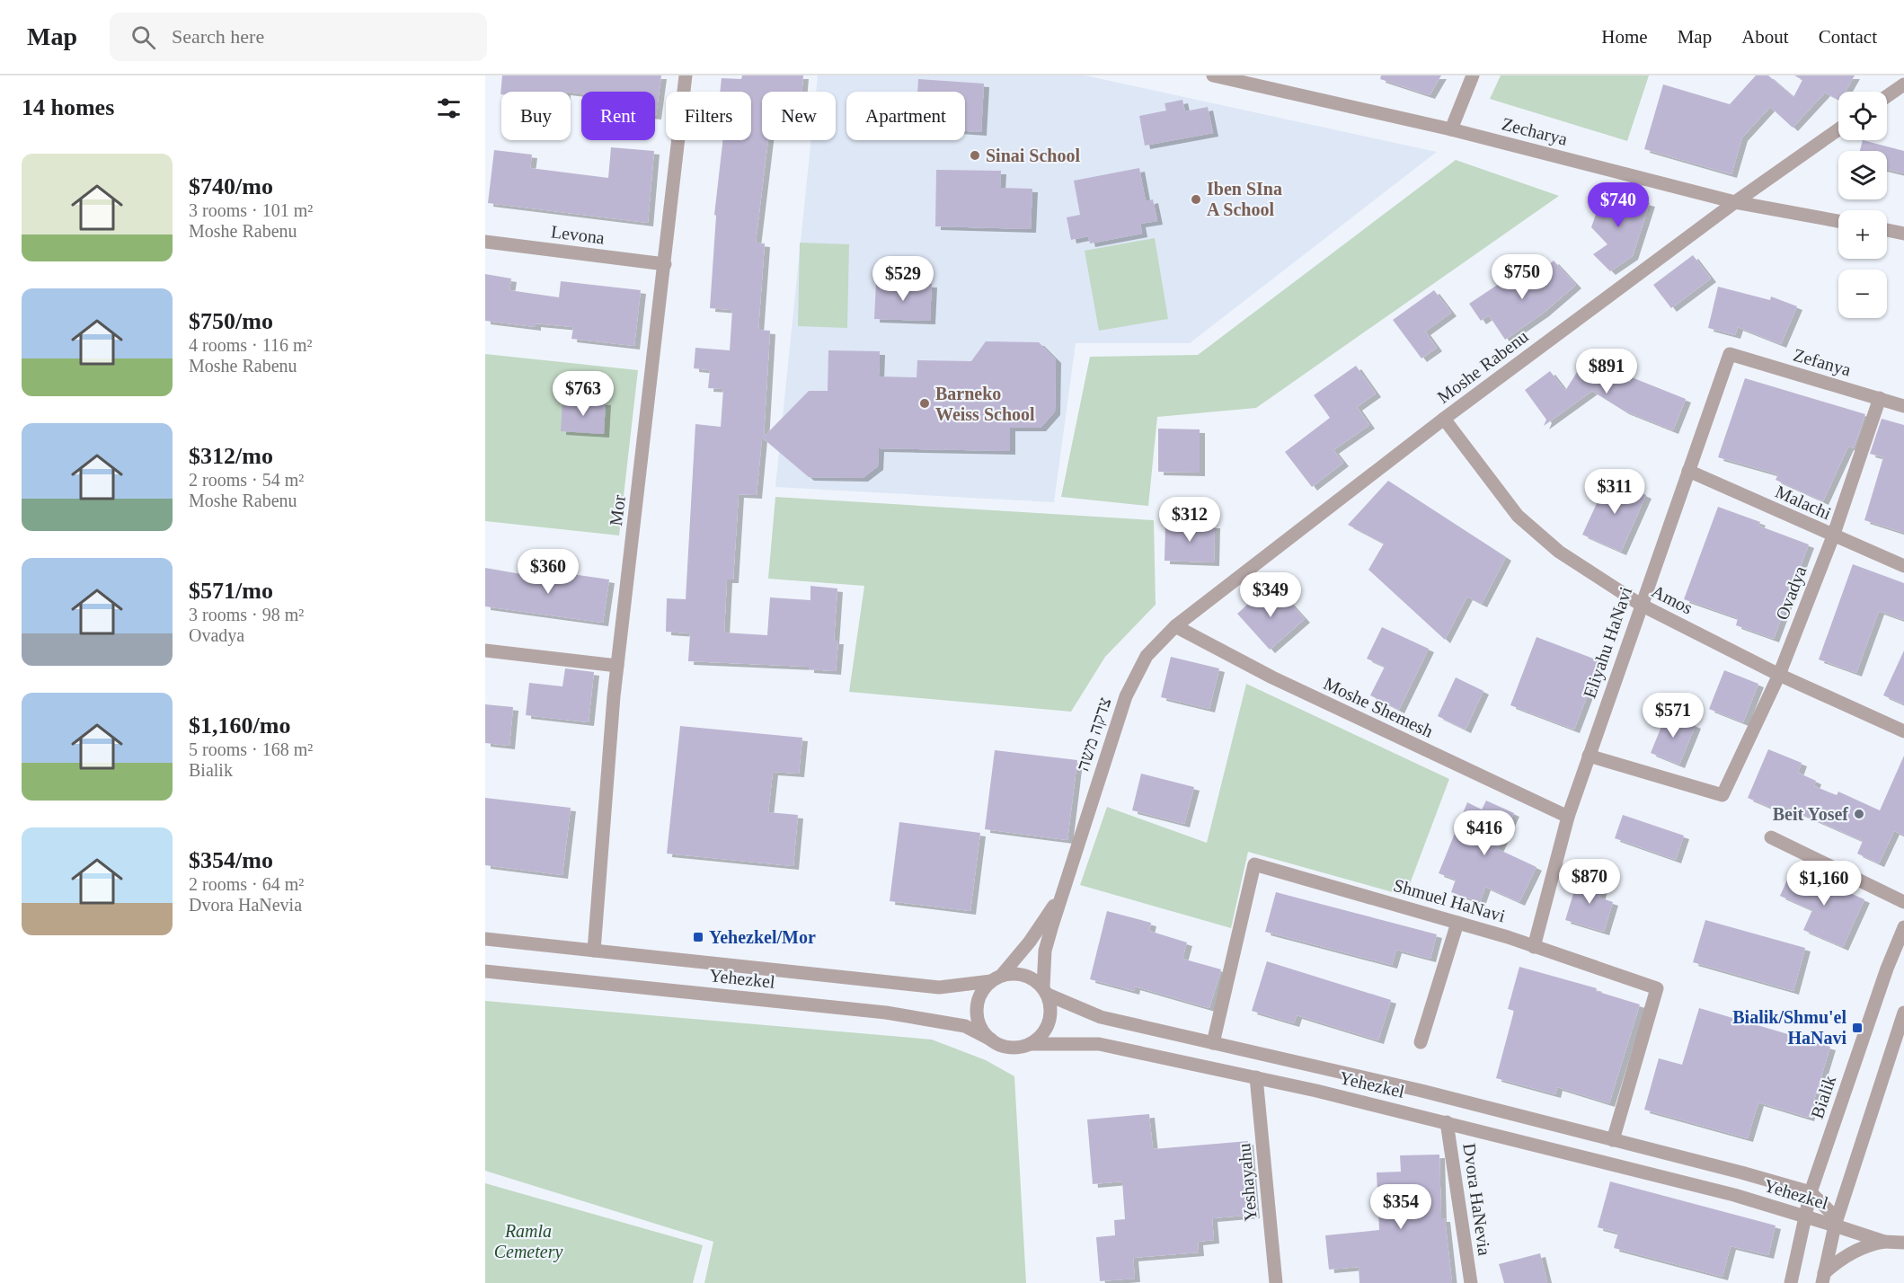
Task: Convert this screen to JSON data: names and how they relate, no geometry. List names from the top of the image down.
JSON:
{
  "streets": {
    "street": [
      "Zecharya",
      "Levona",
      "Zefanya",
      "Moshe Rabenu",
      "Malachi",
      "Mor",
      "Ovadya",
      "Amos",
      "Eliyahu HaNavi",
      "Moshe Shemesh",
      "צדקה משה",
      "Shmuel HaNavi",
      "Yehezkel",
      "Bialik",
      "Yeshayahu",
      "Dvora HaNevia"
    ]
  },
  "crossings": [
    ["Zecharya", "Moshe Rabenu"],
    ["Levona", "Mor"],
    ["Zefanya", "Ovadya"],
    ["Zefanya", "Eliyahu HaNavi"],
    ["Moshe Rabenu", "Amos"],
    ["Moshe Rabenu", "צדקה משה"],
    ["Malachi", "Ovadya"],
    ["Malachi", "Eliyahu HaNavi"],
    ["Mor", "Yehezkel"],
    ["Ovadya", "Amos"],
    ["Ovadya", "Eliyahu HaNavi"],
    ["Amos", "Eliyahu HaNavi"],
    ["Eliyahu HaNavi", "Moshe Shemesh"],
    ["Eliyahu HaNavi", "Shmuel HaNavi"],
    ["Moshe Shemesh", "צדקה משה"],
    ["צדקה משה", "Yehezkel"],
    ["Shmuel HaNavi", "Yehezkel"],
    ["Yehezkel", "Bialik"],
    ["Yehezkel", "Yeshayahu"],
    ["Yehezkel", "Dvora HaNevia"]
  ],
  "parks": ["Ramla Cemetery"],
  "places": {
    "other": [
      "Sinai School",
      "Iben SIna A School",
      "Barneko Weiss School",
      "Beit Yosef"
    ],
    "transit": ["Yehezkel/Mor", "Bialik/Shmu'el HaNavi"]
  },
  "page": {
    "header": "Map",
    "search": "Search here",
    "nav": [
      "Home",
      "Map",
      "About",
      "Contact"
    ],
    "heading": "14 homes",
    "map_buttons": ["+", "−"],
    "chip": [
      "Buy",
      "Rent",
      "Filters",
      "New",
      "Apartment"
    ],
    "list": [
      {
        "name": "$740/mo",
        "note": "3 rooms · 101 m² · Moshe Rabenu"
      },
      {
        "name": "$750/mo",
        "note": "4 rooms · 116 m² · Moshe Rabenu"
      },
      {
        "name": "$312/mo",
        "note": "2 rooms · 54 m² · Moshe Rabenu"
      },
      {
        "name": "$571/mo",
        "note": "3 rooms · 98 m² · Ovadya"
      },
      {
        "name": "$1,160/mo",
        "note": "5 rooms · 168 m² · Bialik"
      },
      {
        "name": "$354/mo",
        "note": "2 rooms · 64 m² · Dvora HaNevia"
      }
    ],
    "price": [
      "$740",
      "$750",
      "$529",
      "$891",
      "$763",
      "$311",
      "$312",
      "$360",
      "$349",
      "$571",
      "$416",
      "$870",
      "$1,160",
      "$354"
    ]
  }
}
